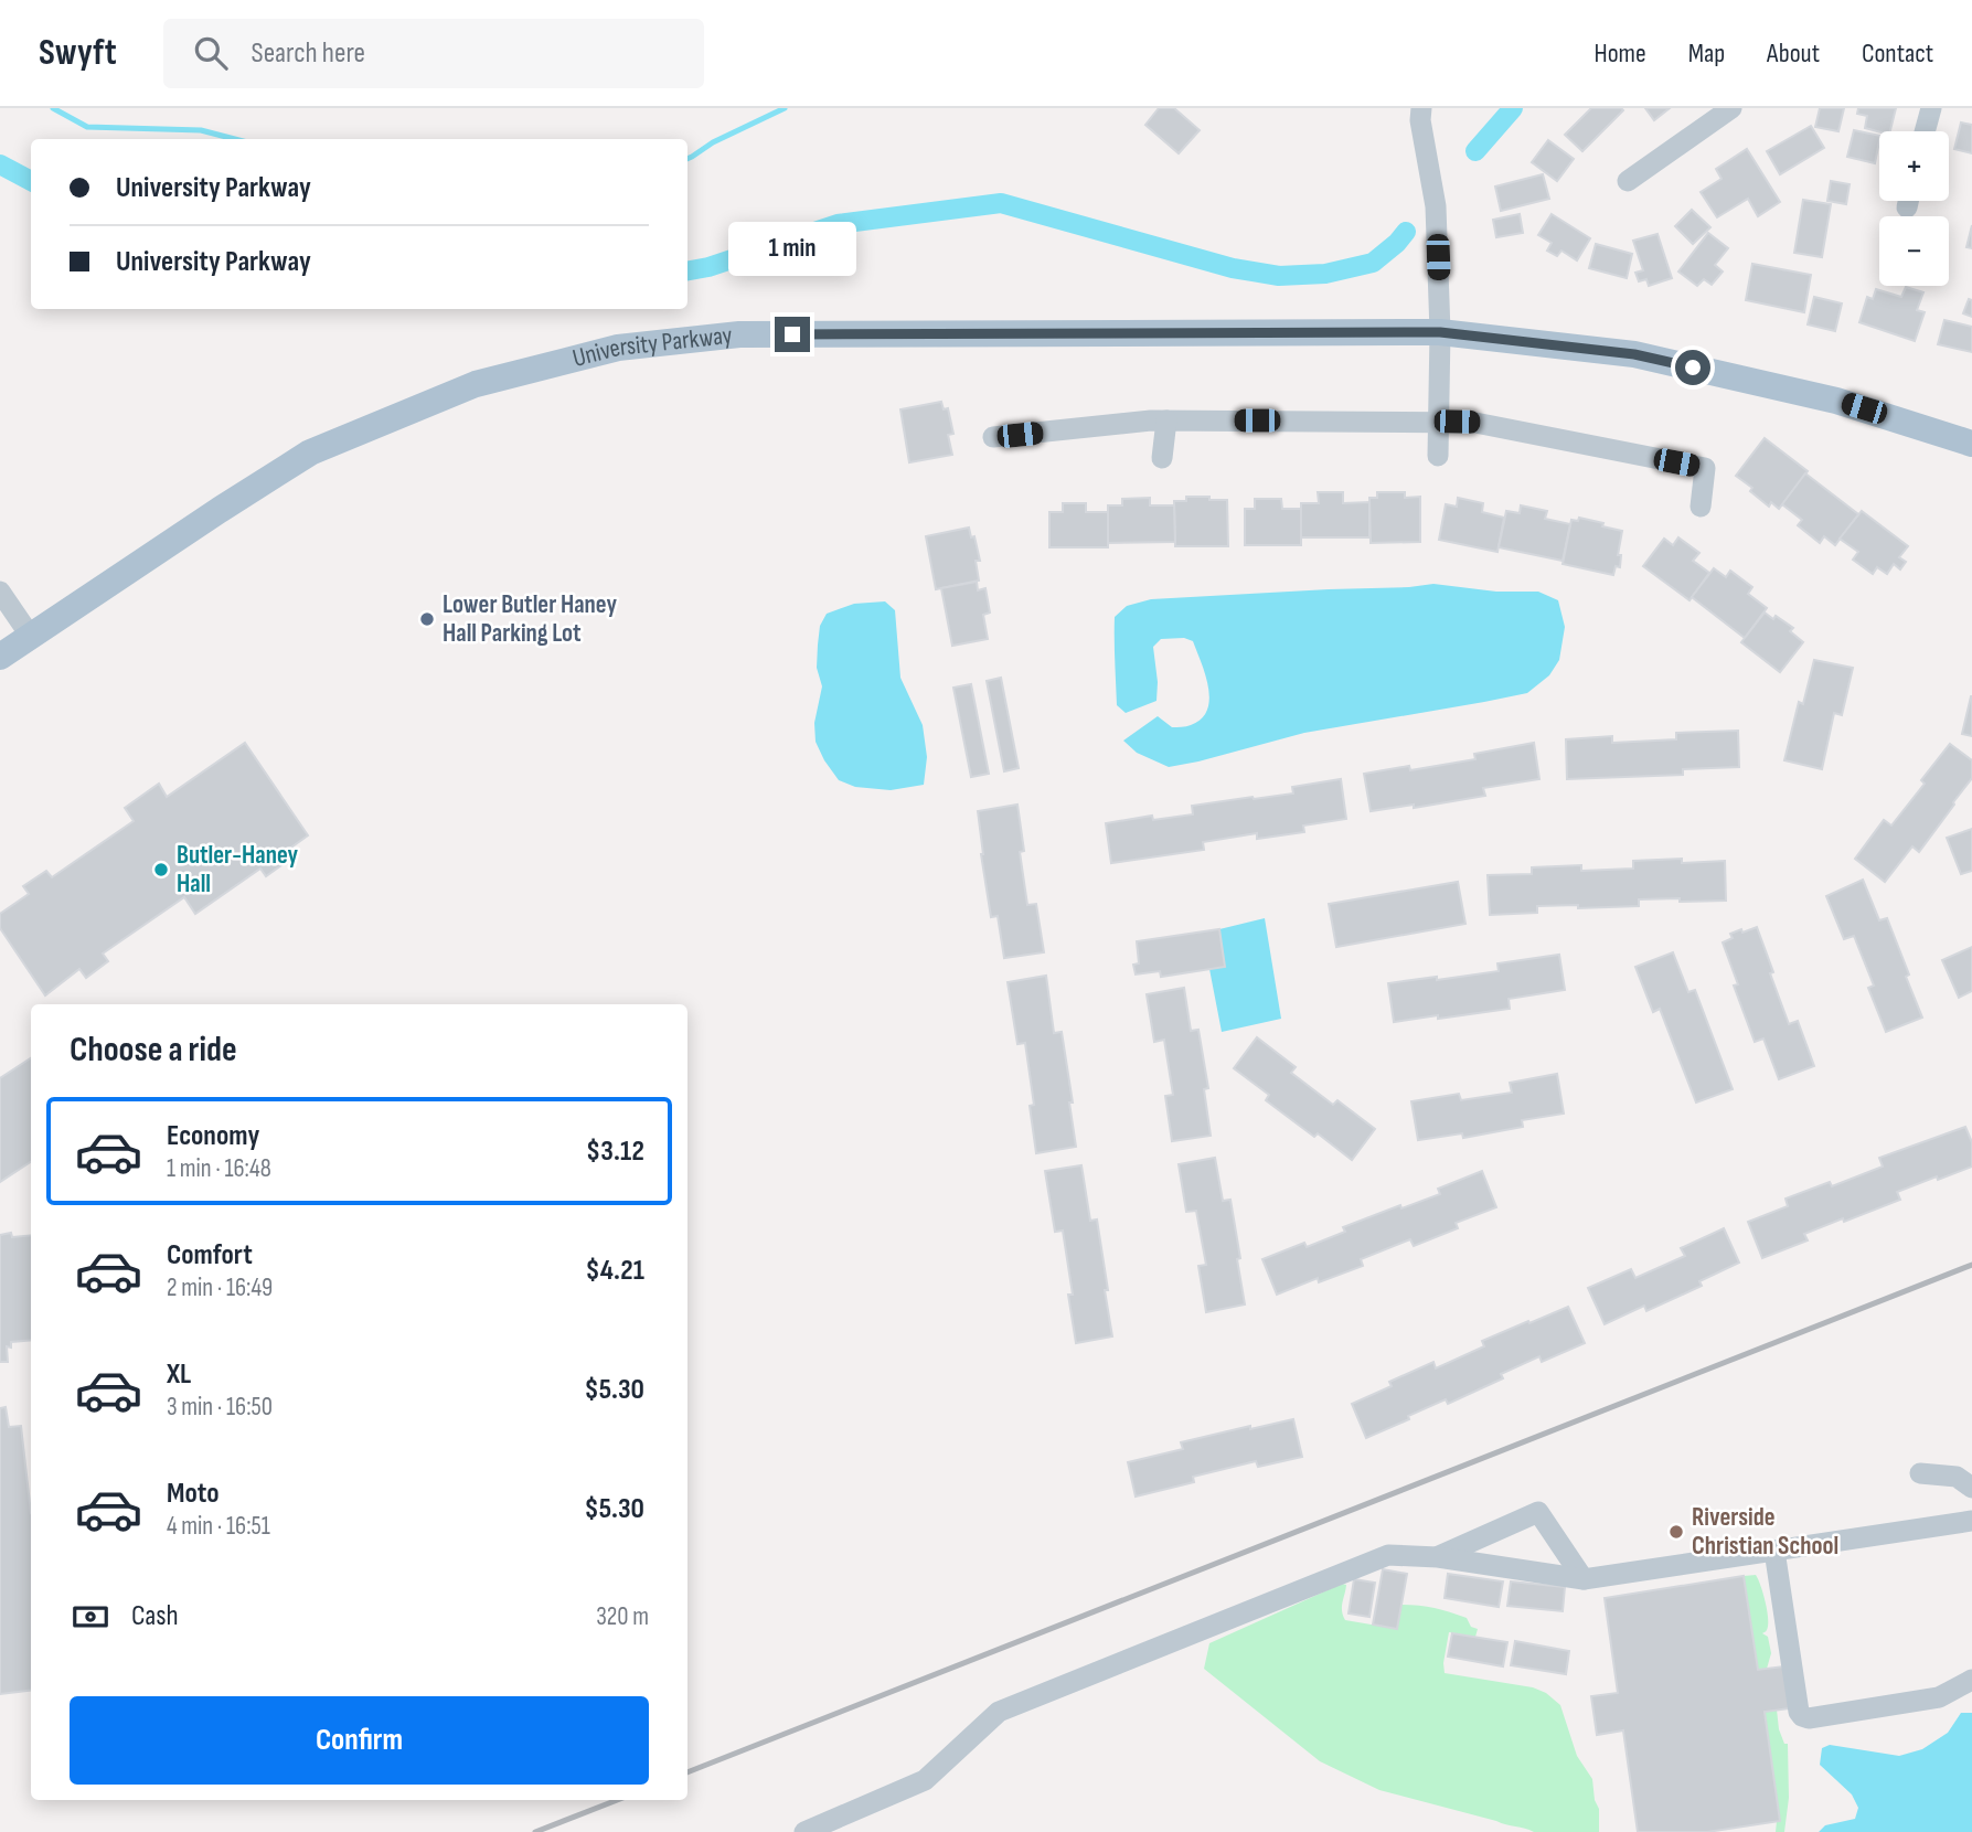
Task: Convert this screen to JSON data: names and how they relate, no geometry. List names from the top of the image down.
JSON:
{
  "streets": {
    "main road": ["University Parkway"]
  },
  "places": ["Lower Butler Haney Hall Parking Lot", "Butler-Haney Hall", "Riverside Christian School"],
  "page": {
    "header": "Swyft",
    "search": "Search here",
    "nav": [
      "Home",
      "Map",
      "About",
      "Contact"
    ],
    "map_buttons": ["+", "−"],
    "banner": ["University Parkway", "University Parkway"],
    "bubble": "1 min",
    "heading": "Choose a ride",
    "list": [
      {
        "name": "Economy",
        "note": "1 min · 16:48",
        "value": "$3.12"
      },
      {
        "name": "Comfort",
        "note": "2 min · 16:49",
        "value": "$4.21"
      },
      {
        "name": "XL",
        "note": "3 min · 16:50",
        "value": "$5.30"
      },
      {
        "name": "Moto",
        "note": "4 min · 16:51",
        "value": "$5.30"
      }
    ],
    "pay": ["Cash", "320 m"],
    "buttons": "Confirm"
  }
}
